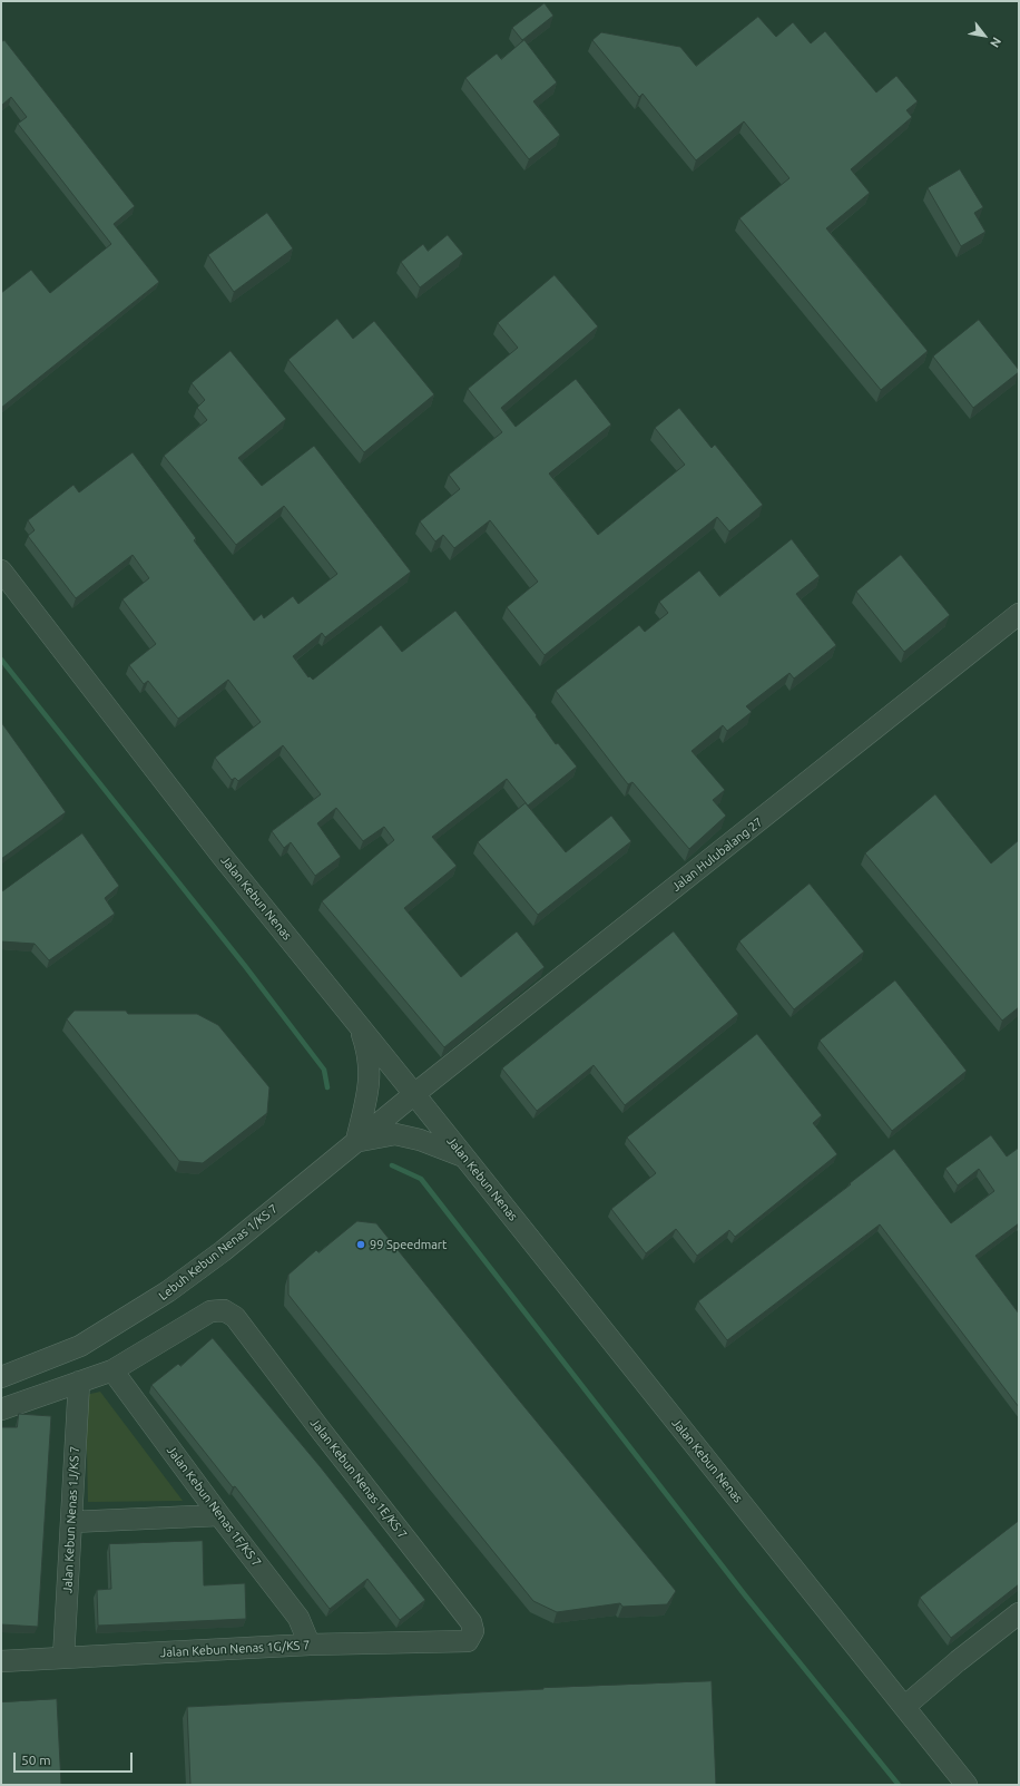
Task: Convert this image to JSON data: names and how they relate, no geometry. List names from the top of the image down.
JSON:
{
  "streets": {
    "street": [
      "Jalan Hulubalang 27",
      "Jalan Kebun Nenas",
      "Lebuh Kebun Nenas 1/KS 7",
      "Jalan Kebun Nenas 1E/KS 7",
      "Jalan Kebun Nenas 1F/KS 7",
      "Jalan Kebun Nenas 1J/KS 7",
      "Jalan Kebun Nenas 1G/KS 7"
    ]
  },
  "crossings": [
    ["Jalan Hulubalang 27", "Jalan Kebun Nenas"],
    ["Jalan Hulubalang 27", "Lebuh Kebun Nenas 1/KS 7"],
    ["Jalan Kebun Nenas", "Lebuh Kebun Nenas 1/KS 7"],
    ["Jalan Kebun Nenas 1E/KS 7", "Jalan Kebun Nenas 1F/KS 7"],
    ["Jalan Kebun Nenas 1E/KS 7", "Jalan Kebun Nenas 1G/KS 7"],
    ["Jalan Kebun Nenas 1F/KS 7", "Jalan Kebun Nenas 1G/KS 7"],
    ["Jalan Kebun Nenas 1J/KS 7", "Jalan Kebun Nenas 1G/KS 7"]
  ],
  "places": ["99 Speedmart"],
  "scale_bar": "50 m",
  "north": "bottom right"
}
